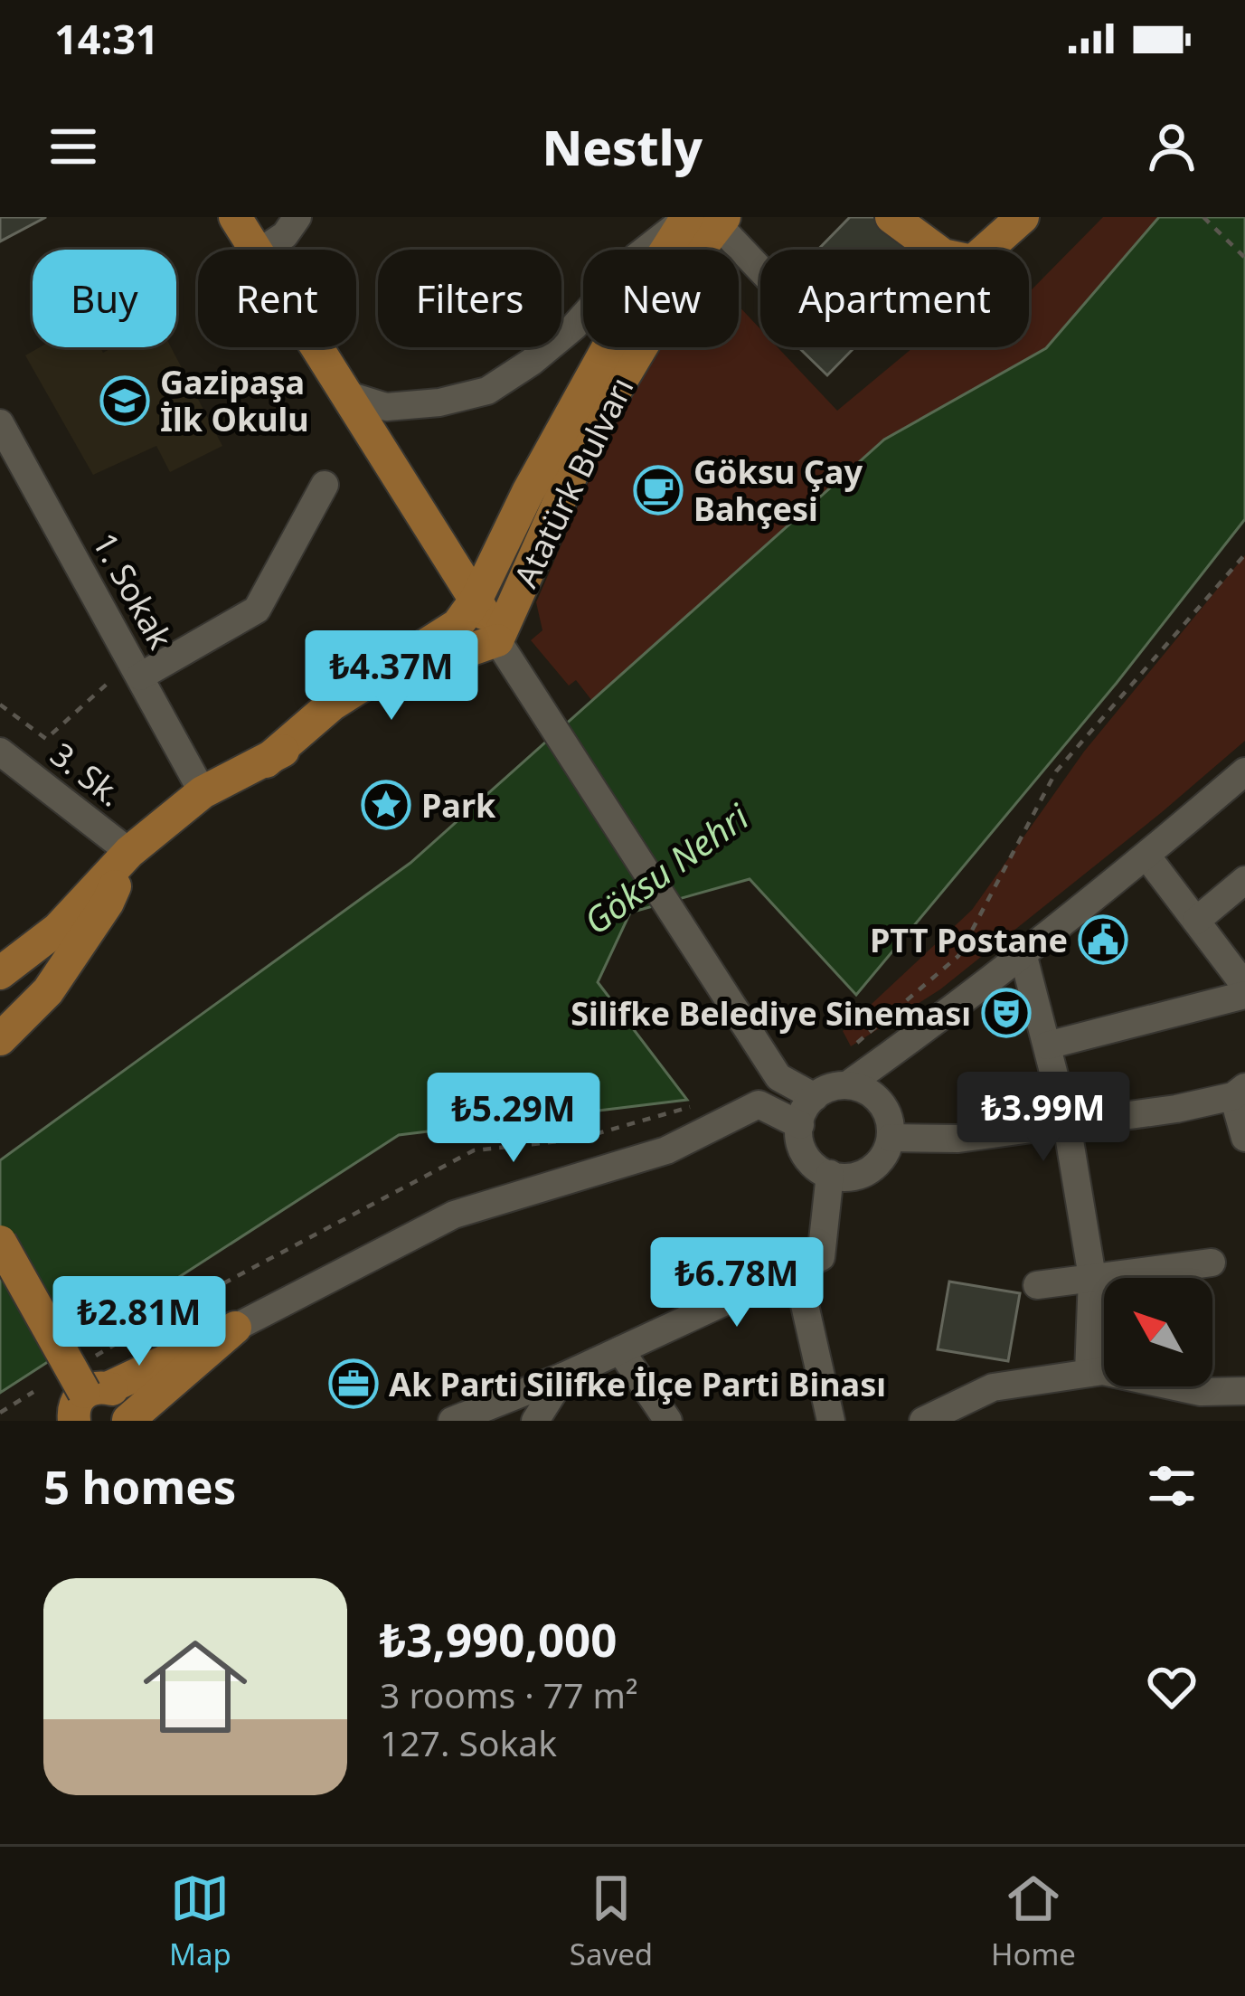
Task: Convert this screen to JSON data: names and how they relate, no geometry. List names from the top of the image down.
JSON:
{
  "streets": {
    "main road": ["Atatürk Bulvarı"],
    "street": ["1. Sokak", "3. Sk."]
  },
  "water": ["Göksu Nehri"],
  "places": {
    "school or university": ["Gazipaşa İlk Okulu"],
    "cafe": ["Göksu Çay Bahçesi"],
    "place": ["Park"],
    "public building": ["PTT Postane"],
    "theatre": ["Silifke Belediye Sineması"],
    "office": ["Ak Parti Silifke İlçe Parti Binası"]
  },
  "north": "top left",
  "page": {
    "status": "14:31",
    "header": "Nestly",
    "chip": [
      "Buy",
      "Rent",
      "Filters",
      "New",
      "Apartment"
    ],
    "price": [
      "₺4.37M",
      "₺3.99M",
      "₺5.29M",
      "₺6.78M",
      "₺2.81M"
    ],
    "heading": "5 homes",
    "list": [
      {
        "name": "₺3,990,000",
        "note": "3 rooms · 77 m² · 127. Sokak"
      }
    ],
    "tabs": ["Map", "Saved", "Home"]
  }
}
